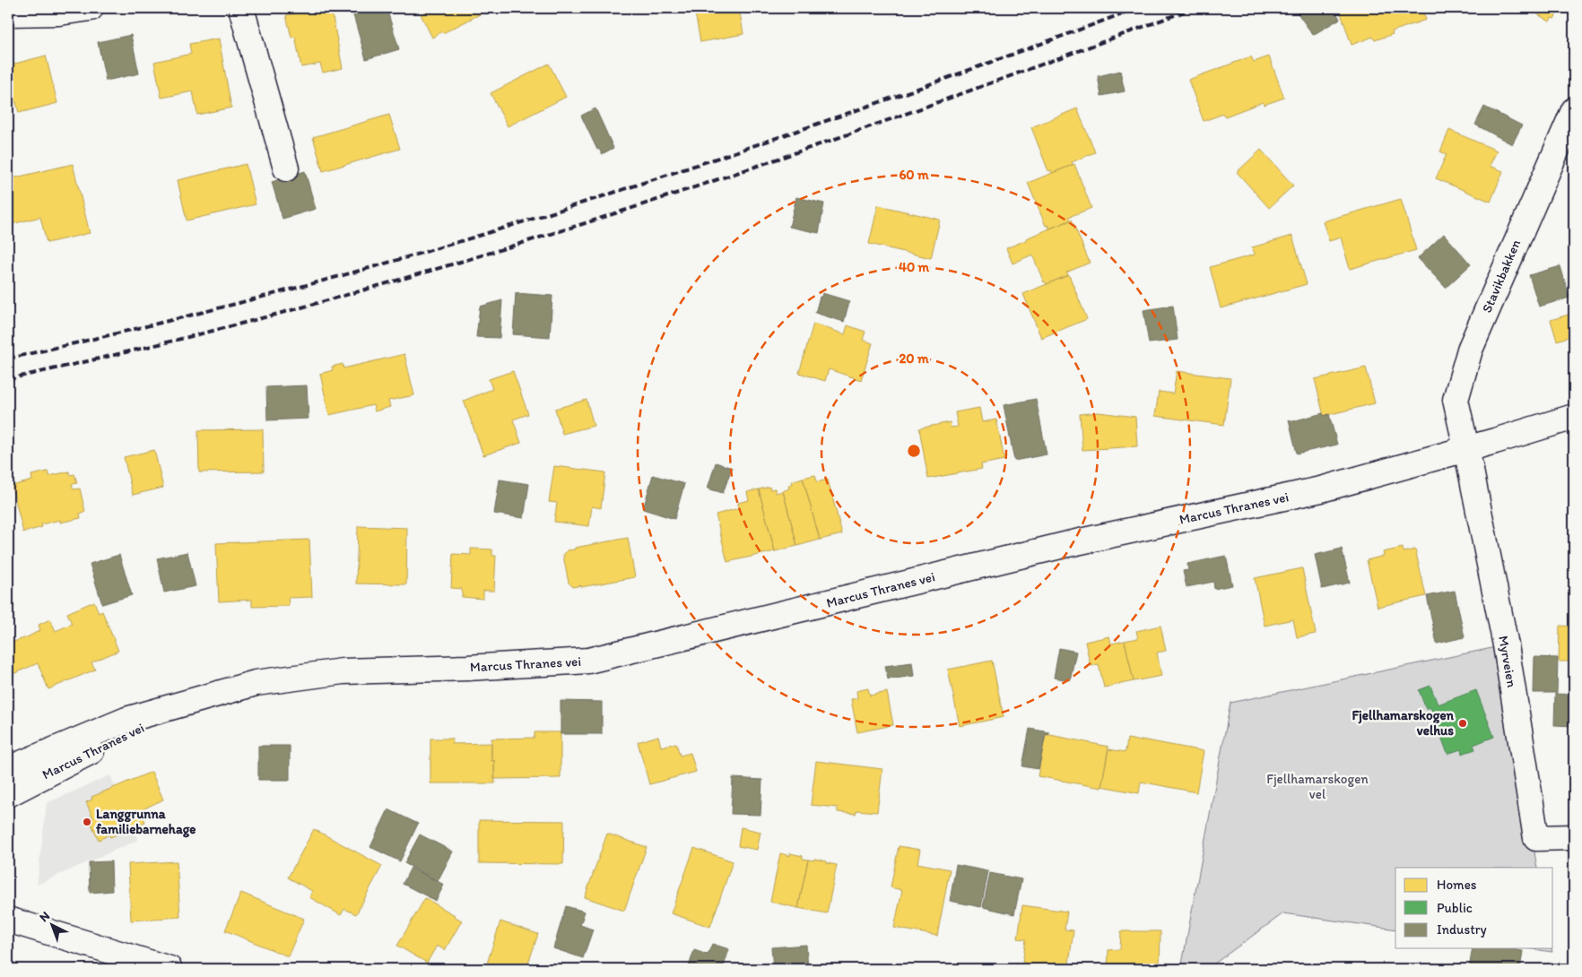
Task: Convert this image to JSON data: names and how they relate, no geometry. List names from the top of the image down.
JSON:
{
  "streets": {
    "main road": ["Stavikbakken", "Marcus Thranes vei", "Myrveien"]
  },
  "crossings": [
    ["Stavikbakken", "Marcus Thranes vei"],
    ["Stavikbakken", "Myrveien"],
    ["Marcus Thranes vei", "Myrveien"]
  ],
  "parks": ["Fjellhamarskogen vel"],
  "places": ["Fjellhamarskogen velhus", "Langgrunna familiebarnehage"],
  "legend": ["Homes", "Public", "Industry"],
  "north": "top left",
  "rings": ["60 m", "40 m", "20 m"]
}
